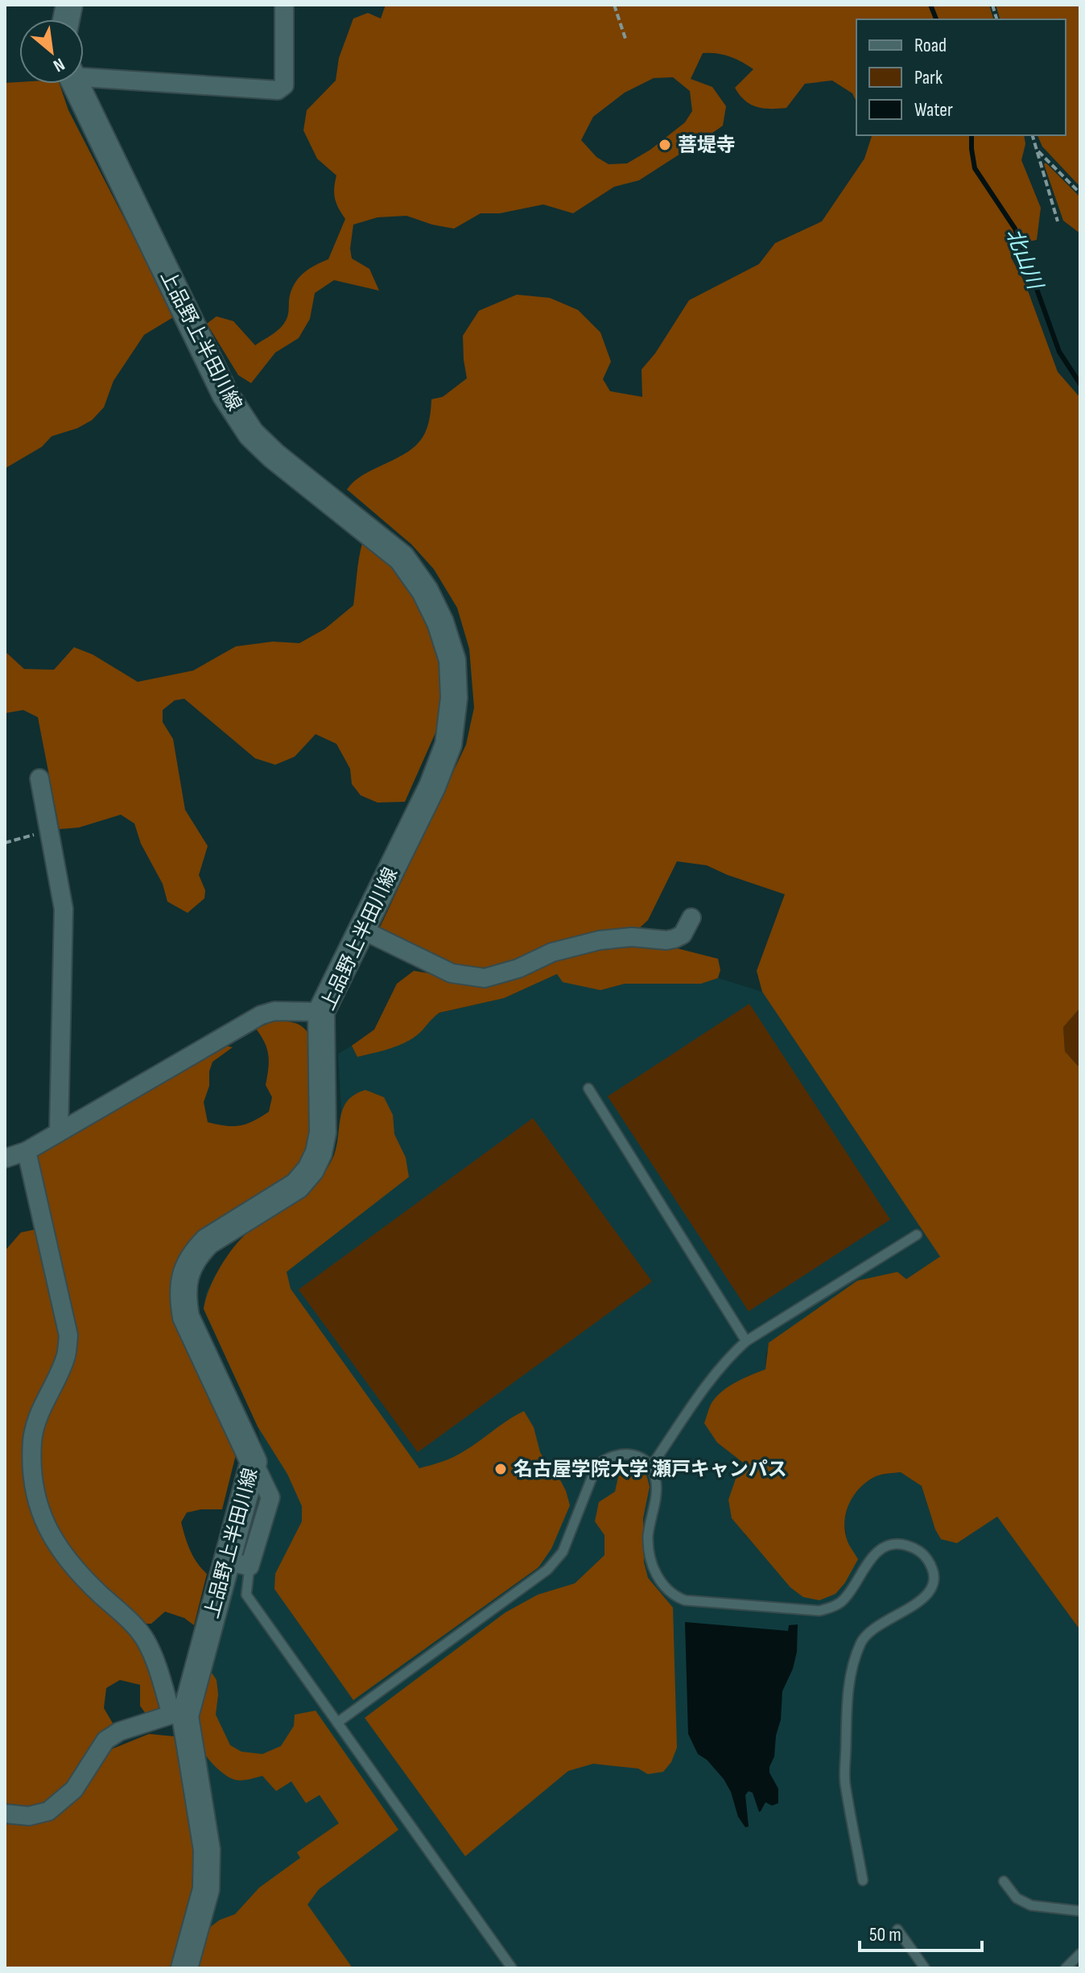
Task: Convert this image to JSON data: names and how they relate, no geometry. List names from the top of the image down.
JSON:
{
  "streets": {
    "street": ["上品野上半田川線"]
  },
  "water": ["北山川"],
  "places": ["菩堤寺", "名古屋学院大学 瀬戸キャンパス"],
  "legend": ["Road", "Park", "Water"],
  "scale_bar": "50 m",
  "north": "bottom right"
}
